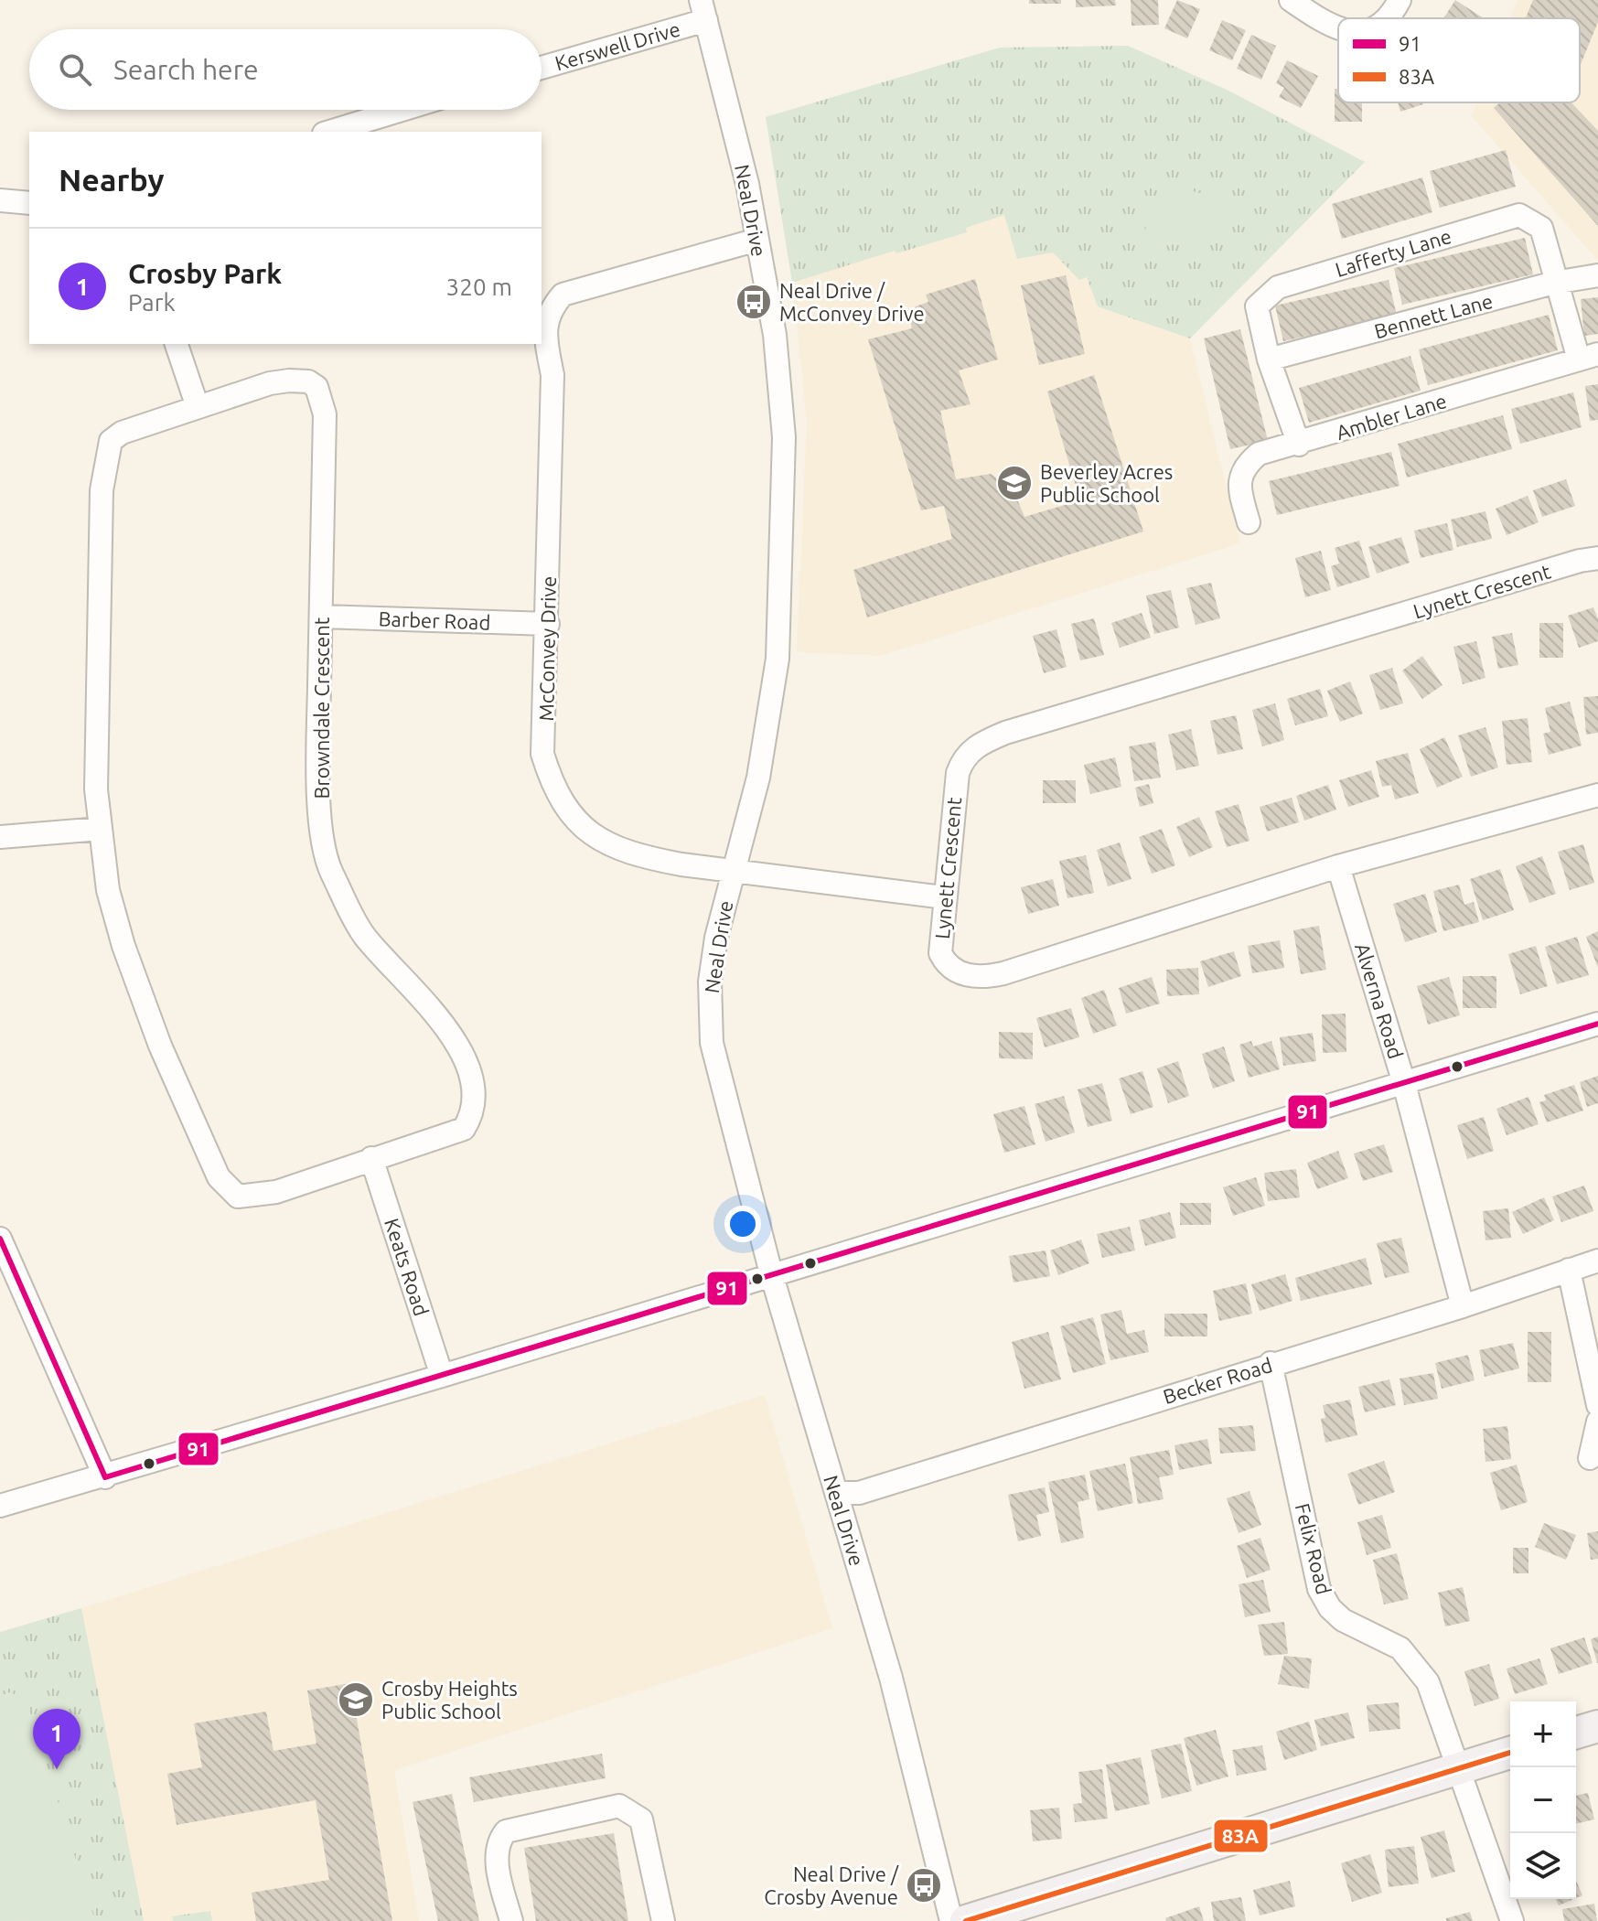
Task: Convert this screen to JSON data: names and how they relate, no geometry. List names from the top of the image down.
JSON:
{
  "streets": {
    "street": [
      "Kerswell Drive",
      "Neal Drive",
      "Lafferty Lane",
      "Bennett Lane",
      "Ambler Lane",
      "Lynett Crescent",
      "Barber Road",
      "McConvey Drive",
      "Browndale Crescent",
      "Alverna Road",
      "Keats Road",
      "Becker Road",
      "Felix Road"
    ]
  },
  "crossings": [
    ["Kerswell Drive", "Neal Drive"],
    ["Neal Drive", "McConvey Drive"],
    ["Neal Drive", "Becker Road"],
    ["Lafferty Lane", "Bennett Lane"],
    ["Lafferty Lane", "Ambler Lane"],
    ["Lynett Crescent", "McConvey Drive"],
    ["Lynett Crescent", "Alverna Road"],
    ["Barber Road", "McConvey Drive"],
    ["Barber Road", "Browndale Crescent"],
    ["Browndale Crescent", "Keats Road"],
    ["Alverna Road", "Becker Road"],
    ["Becker Road", "Felix Road"]
  ],
  "places": {
    "bus stop": ["Neal Drive / McConvey Drive", "Neal Drive / Crosby Avenue"],
    "school or university": ["Beverley Acres Public School", "Crosby Heights Public School"]
  },
  "lines": ["transit line 91", "transit line 83A"],
  "legend": ["91", "83A"],
  "page": {
    "search": "Search here",
    "heading": "Nearby",
    "list": [
      {
        "mark": "1",
        "name": "Crosby Park",
        "note": "Park",
        "value": "320 m"
      }
    ],
    "map_buttons": ["+", "−"],
    "pins": "1"
  }
}
